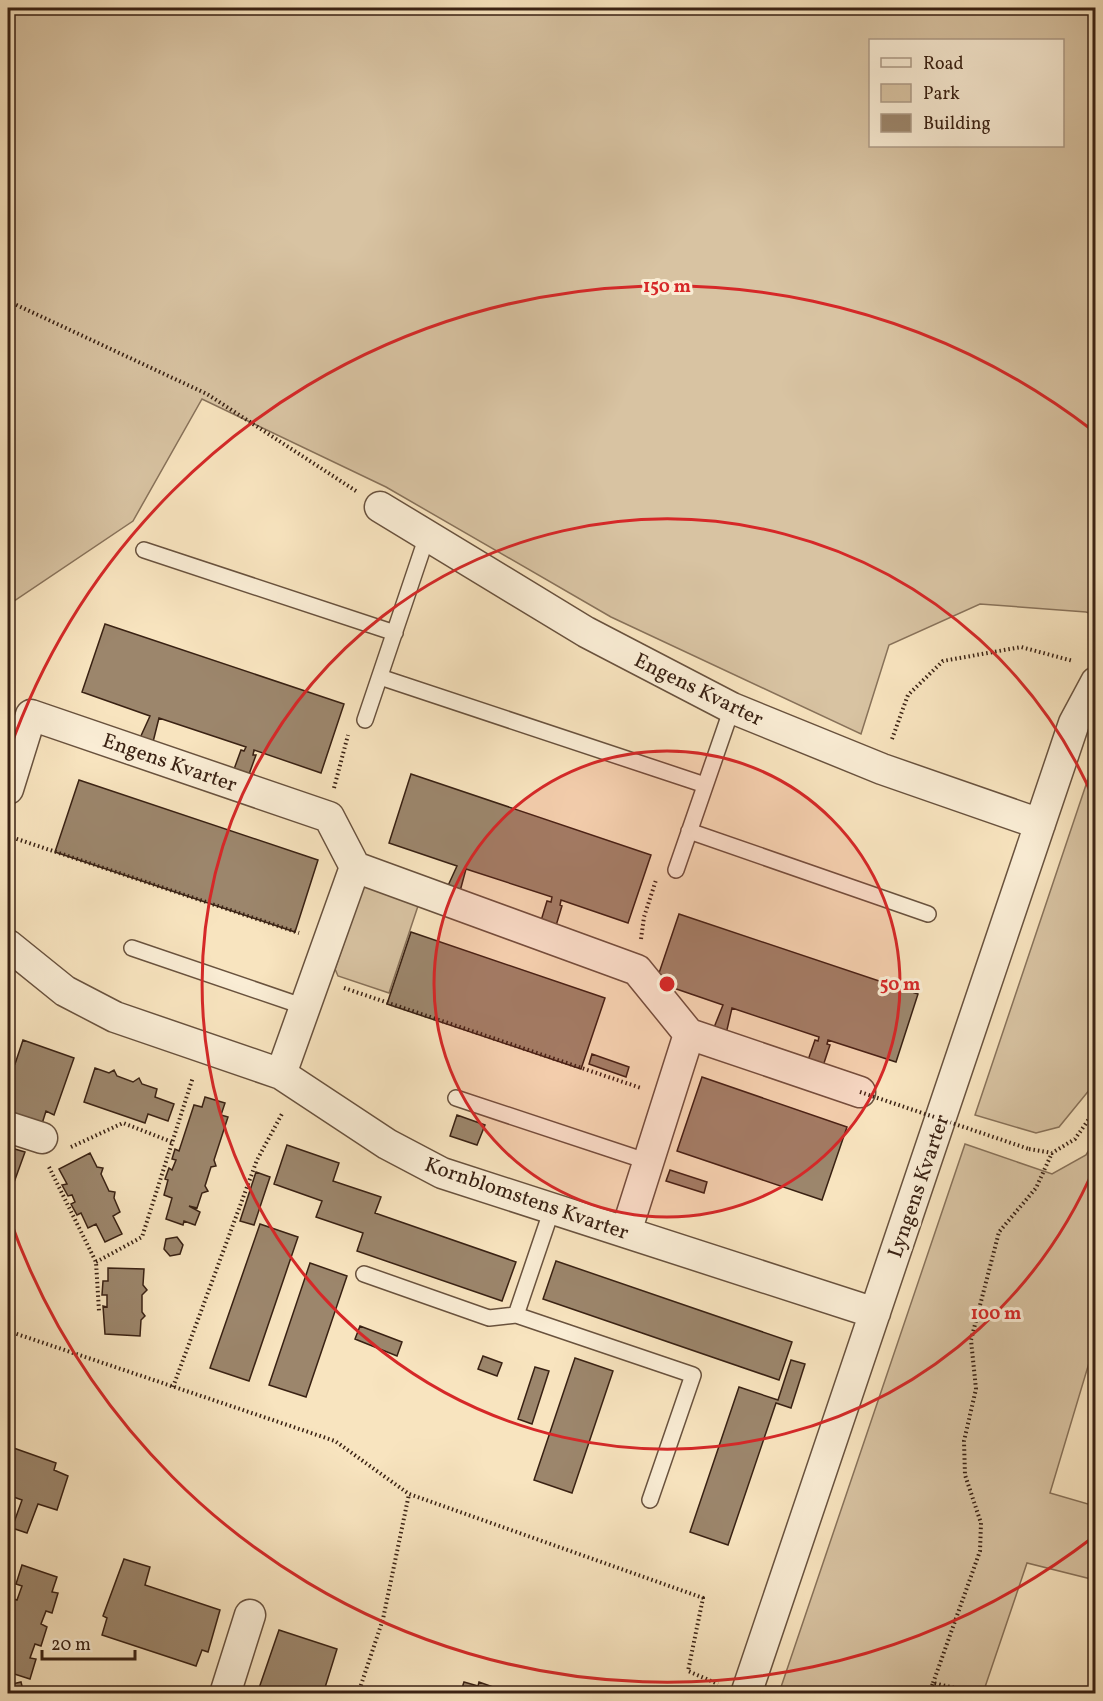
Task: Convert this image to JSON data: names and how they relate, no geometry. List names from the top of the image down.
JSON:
{
  "streets": {
    "street": ["Engens Kvarter", "Lyngens Kvarter", "Kornblomstens Kvarter"]
  },
  "crossings": [
    ["Engens Kvarter", "Lyngens Kvarter"],
    ["Lyngens Kvarter", "Kornblomstens Kvarter"]
  ],
  "legend": ["Road", "Park", "Building"],
  "scale_bar": "20 m",
  "rings": ["150 m", "50 m", "100 m"]
}
